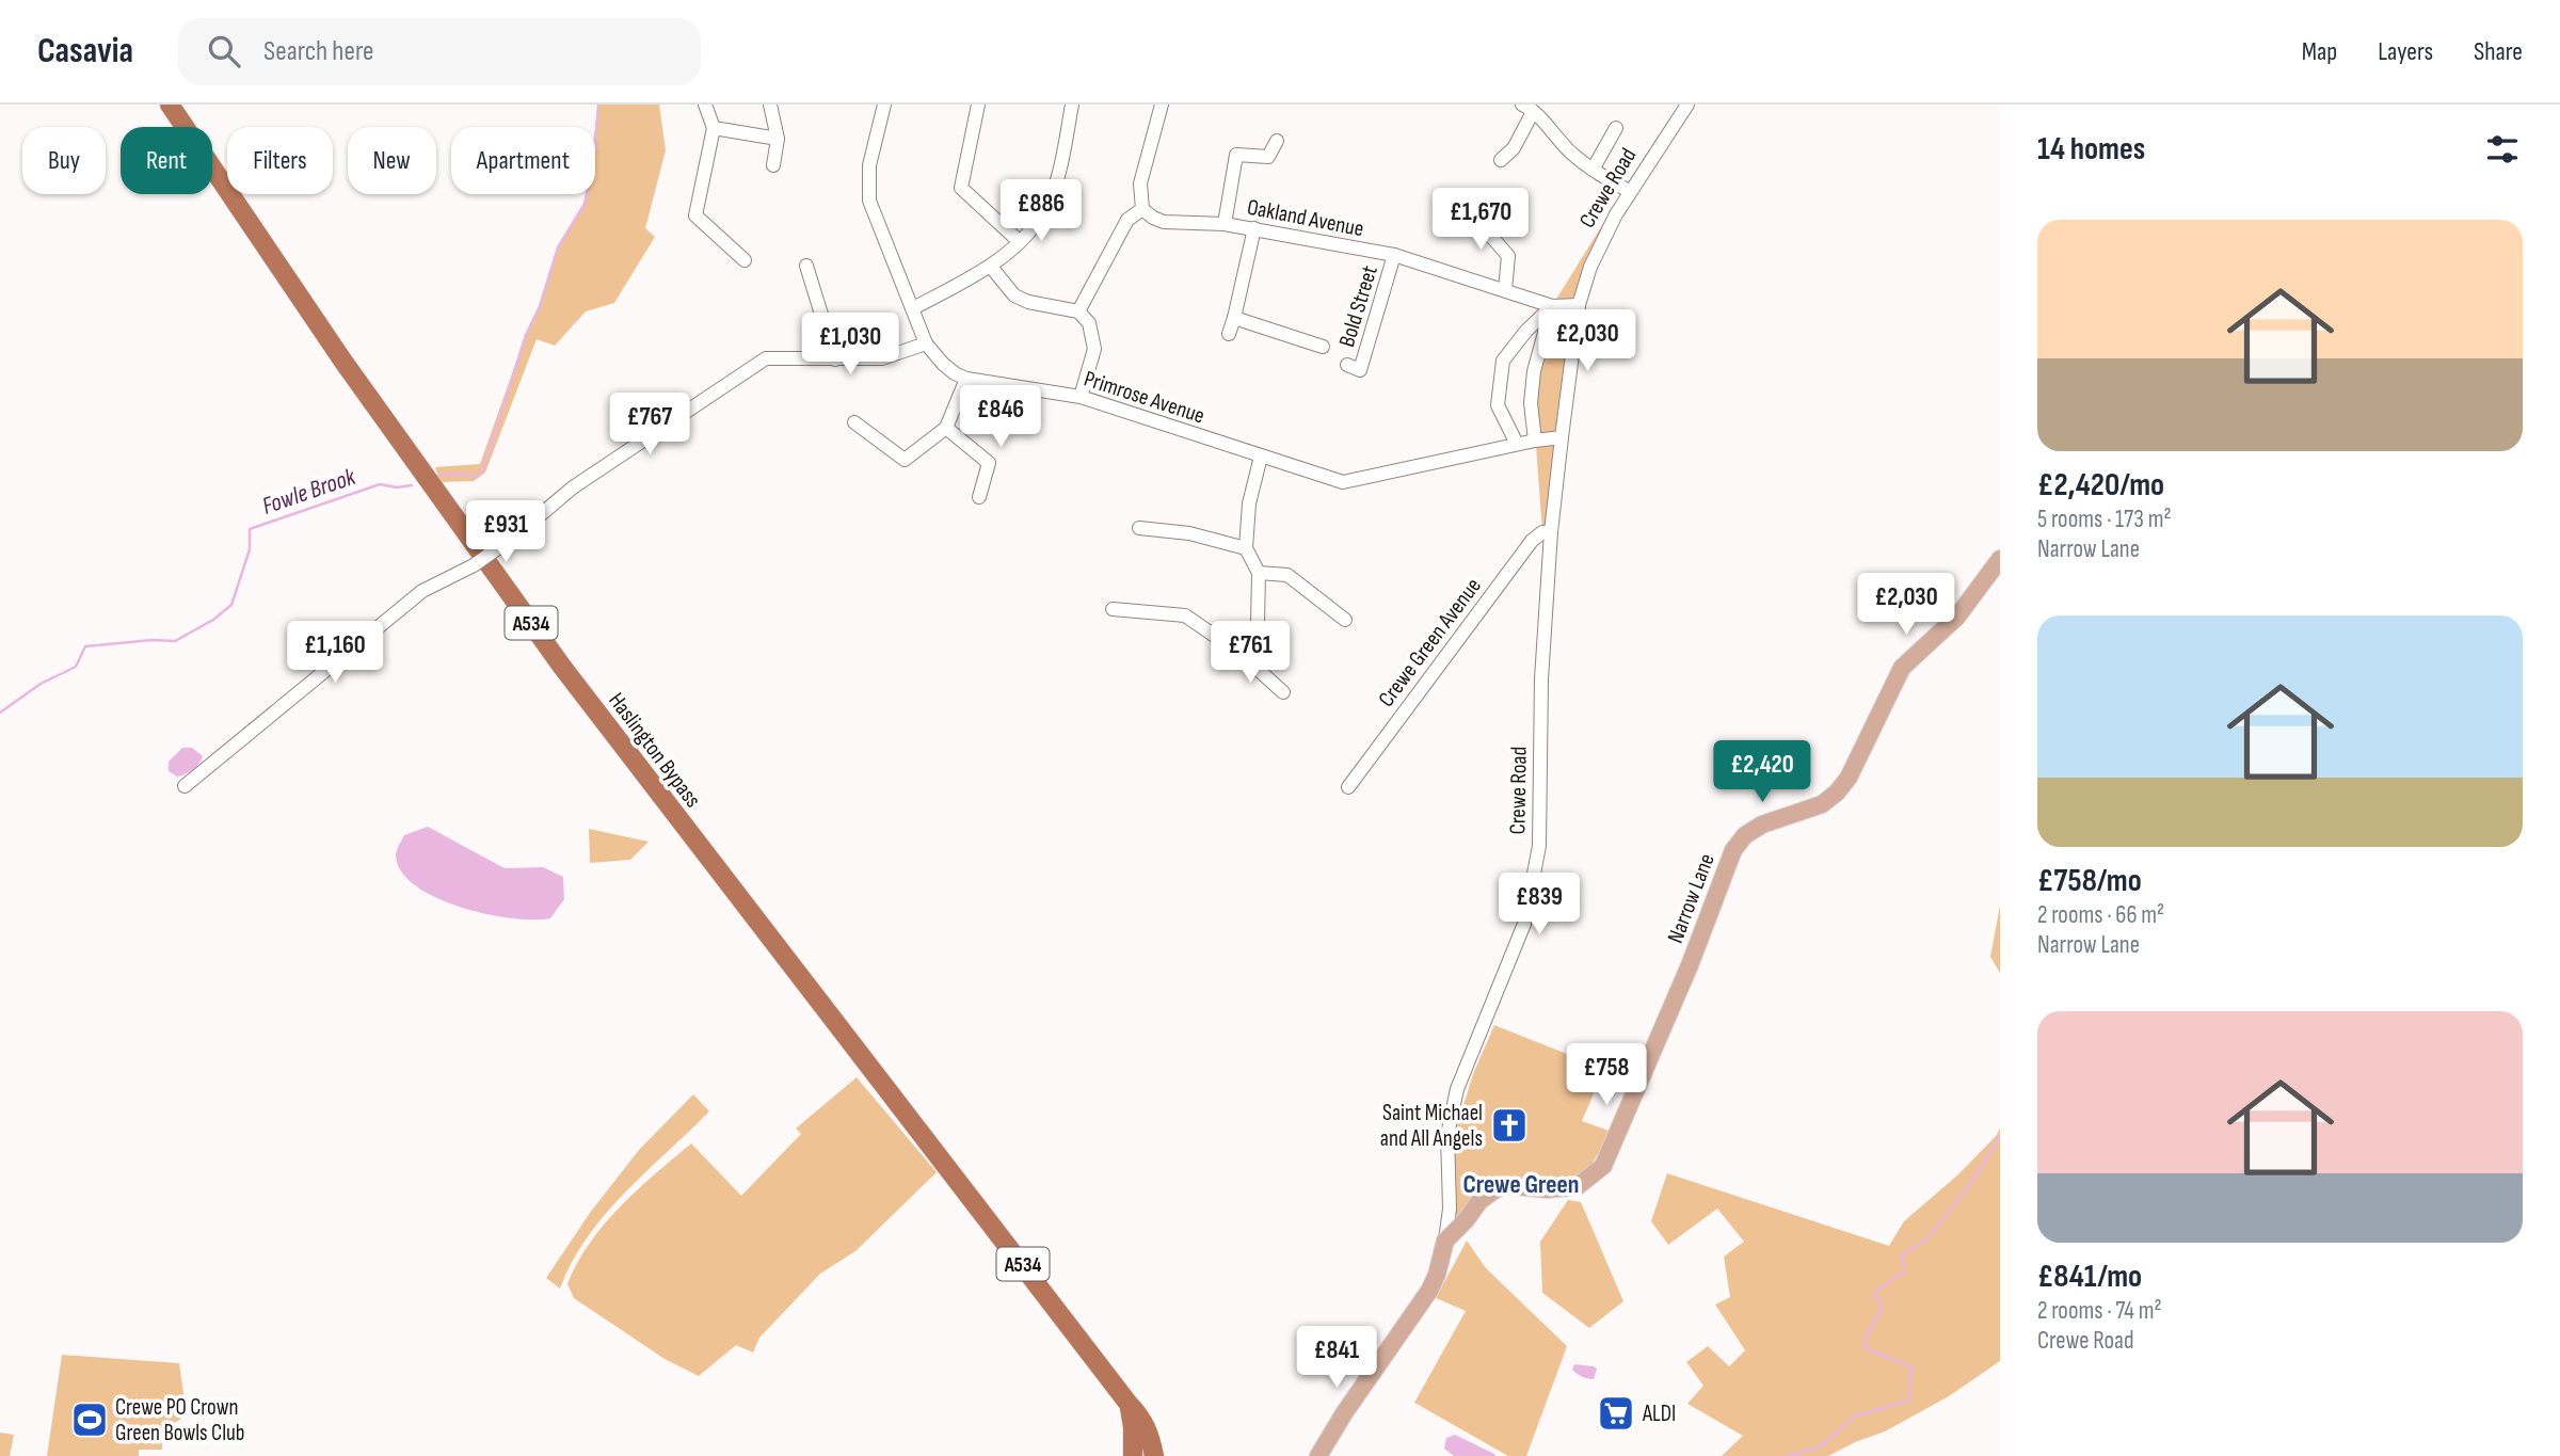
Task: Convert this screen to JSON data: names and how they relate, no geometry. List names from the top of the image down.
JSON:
{
  "streets": {
    "highway": ["A534", "Haslington Bypass"],
    "main road": ["Crewe Road", "Narrow Lane"],
    "street": [
      "Oakland Avenue",
      "Bold Street",
      "Primrose Avenue",
      "Crewe Green Avenue"
    ]
  },
  "crossings": [
    ["Crewe Road", "Oakland Avenue"],
    ["Crewe Road", "Primrose Avenue"],
    ["Crewe Road", "Crewe Green Avenue"],
    ["Crewe Road", "Narrow Lane"],
    ["Oakland Avenue", "Bold Street"]
  ],
  "districts": ["Crewe Green"],
  "water": ["Fowle Brook"],
  "places": {
    "church": ["Saint Michael and All Angels"],
    "supermarket": ["ALDI"],
    "sports": ["Crewe PO Crown Green Bowls Club"]
  },
  "page": {
    "header": "Casavia",
    "search": "Search here",
    "nav": ["Map", "Layers", "Share"],
    "heading": "14 homes",
    "chip": [
      "Buy",
      "Rent",
      "Filters",
      "New",
      "Apartment"
    ],
    "price": [
      "£886",
      "£1,670",
      "£2,030",
      "£1,030",
      "£846",
      "£767",
      "£931",
      "£2,030",
      "£1,160",
      "£761",
      "£2,420",
      "£839",
      "£758",
      "£841"
    ],
    "list": [
      {
        "name": "£2,420/mo",
        "note": "5 rooms · 173 m² · Narrow Lane"
      },
      {
        "name": "£758/mo",
        "note": "2 rooms · 66 m² · Narrow Lane"
      },
      {
        "name": "£841/mo",
        "note": "2 rooms · 74 m² · Crewe Road"
      }
    ]
  }
}
